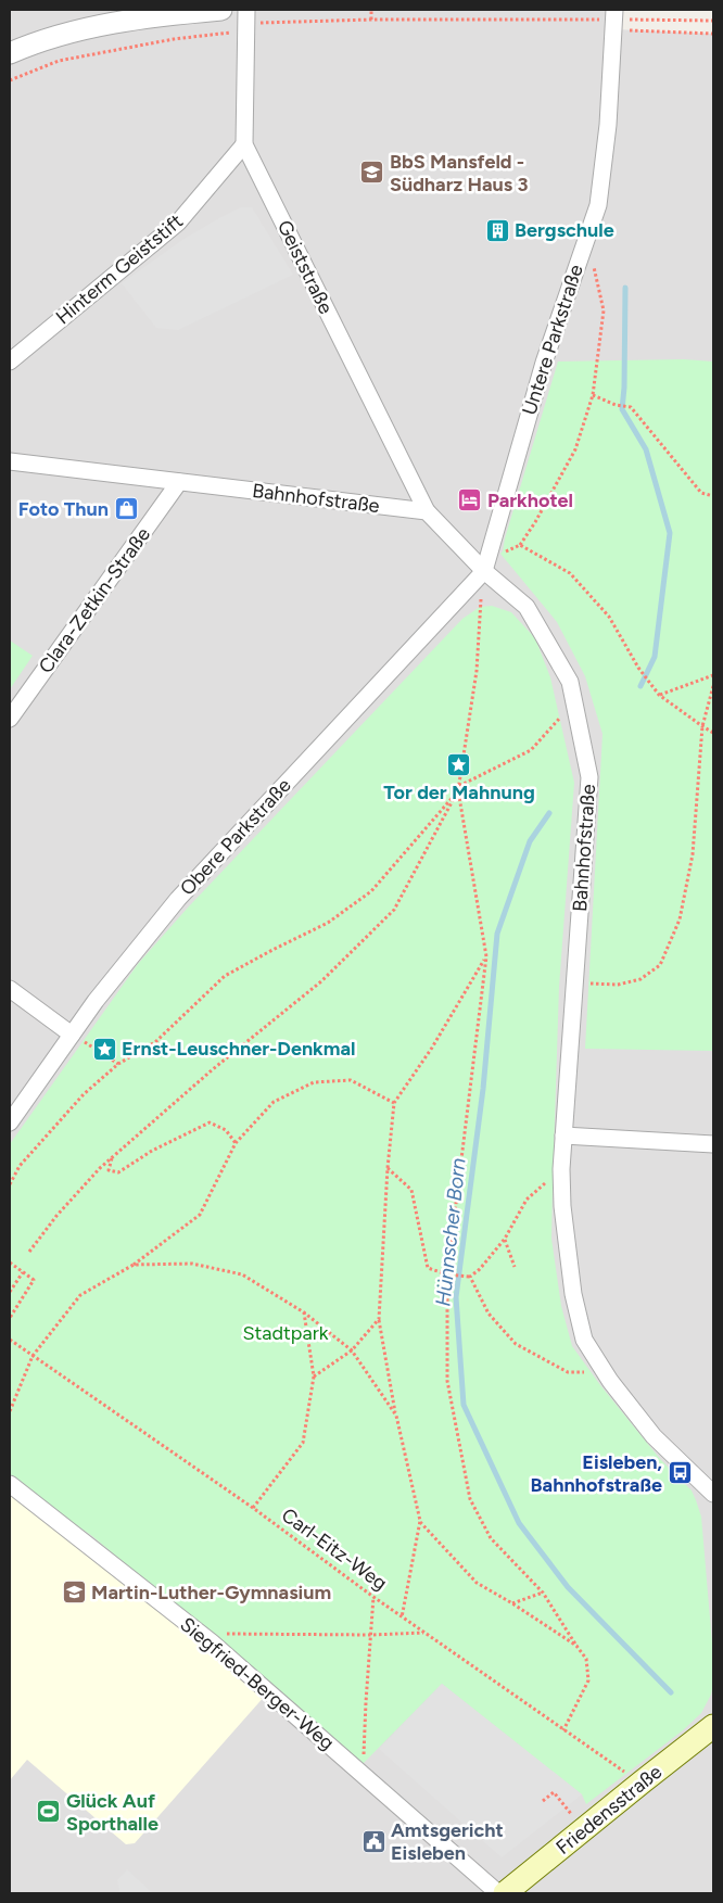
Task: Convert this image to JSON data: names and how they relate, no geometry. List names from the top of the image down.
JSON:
{
  "streets": {
    "main road": ["Friedensstraße"],
    "street": [
      "Geiststraße",
      "Hinterm Geiststift",
      "Untere Parkstraße",
      "Bahnhofstraße",
      "Clara-Zetkin-Straße",
      "Obere Parkstraße",
      "Siegfried-Berger-Weg"
    ],
    "path": ["Carl-Eitz-Weg"]
  },
  "crossings": [
    ["Geiststraße", "Hinterm Geiststift"],
    ["Geiststraße", "Bahnhofstraße"],
    ["Untere Parkstraße", "Bahnhofstraße"],
    ["Untere Parkstraße", "Obere Parkstraße"],
    ["Bahnhofstraße", "Clara-Zetkin-Straße"],
    ["Bahnhofstraße", "Obere Parkstraße"],
    ["Carl-Eitz-Weg", "Friedensstraße"]
  ],
  "water": ["Hünnscher Born"],
  "parks": ["Stadtpark"],
  "places": {
    "school or university": ["BbS Mansfeld - Südharz Haus 3", "Martin-Luther-Gymnasium"],
    "building": ["Bergschule"],
    "hotel": ["Parkhotel"],
    "shop": ["Foto Thun"],
    "place": ["Tor der Mahnung", "Ernst-Leuschner-Denkmal"],
    "bus stop": ["Eisleben, Bahnhofstraße"],
    "sports": ["Glück Auf Sporthalle"],
    "public building": ["Amtsgericht Eisleben"]
  }
}
